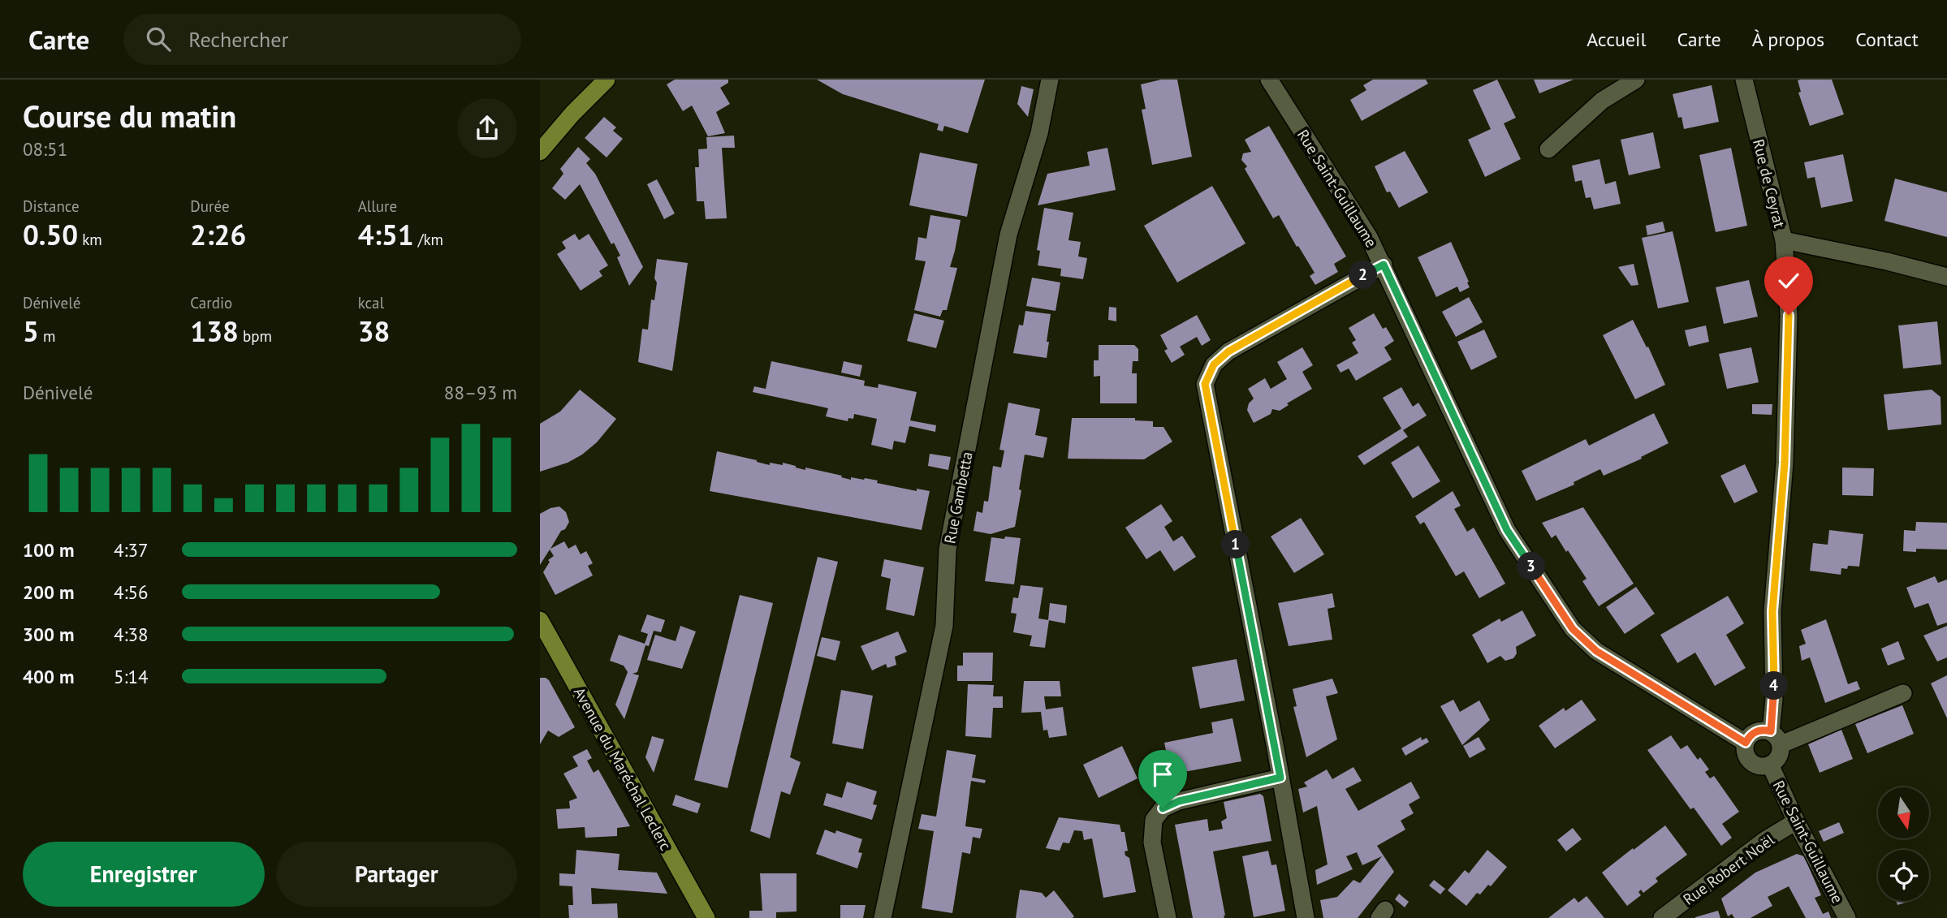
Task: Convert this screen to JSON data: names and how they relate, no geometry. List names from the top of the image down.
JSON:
{
  "streets": {
    "main road": ["Avenue du Maréchal Leclerc"],
    "street": [
      "Rue de Ceyrat",
      "Rue Saint-Guillaume",
      "Rue Gambetta",
      "Rue Robert Noël"
    ]
  },
  "crossings": [
    ["Rue de Ceyrat", "Rue Saint-Guillaume"],
    ["Rue Saint-Guillaume", "Rue Robert Noël"]
  ],
  "north": "bottom",
  "page": {
    "header": "Carte",
    "search": "Rechercher",
    "nav": [
      "Accueil",
      "Carte",
      "À propos",
      "Contact"
    ],
    "heading": ["Course du matin", "08:51"],
    "stats": [
      ["Distance", "0.50 km"],
      ["Durée", "2:26"],
      ["Allure", "4:51 /km"],
      ["Dénivelé", "5 m"],
      ["Cardio", "138 bpm"],
      ["kcal", "38"]
    ],
    "pins": [
      "2",
      "1",
      "3",
      "4"
    ],
    "chart": ["Dénivelé", "88–93 m"],
    "list": [
      {
        "name": "100 m",
        "note": "4:37"
      },
      {
        "name": "200 m",
        "note": "4:56"
      },
      {
        "name": "300 m",
        "note": "4:38"
      },
      {
        "name": "400 m",
        "note": "5:14"
      }
    ],
    "buttons": ["Enregistrer", "Partager"]
  }
}
